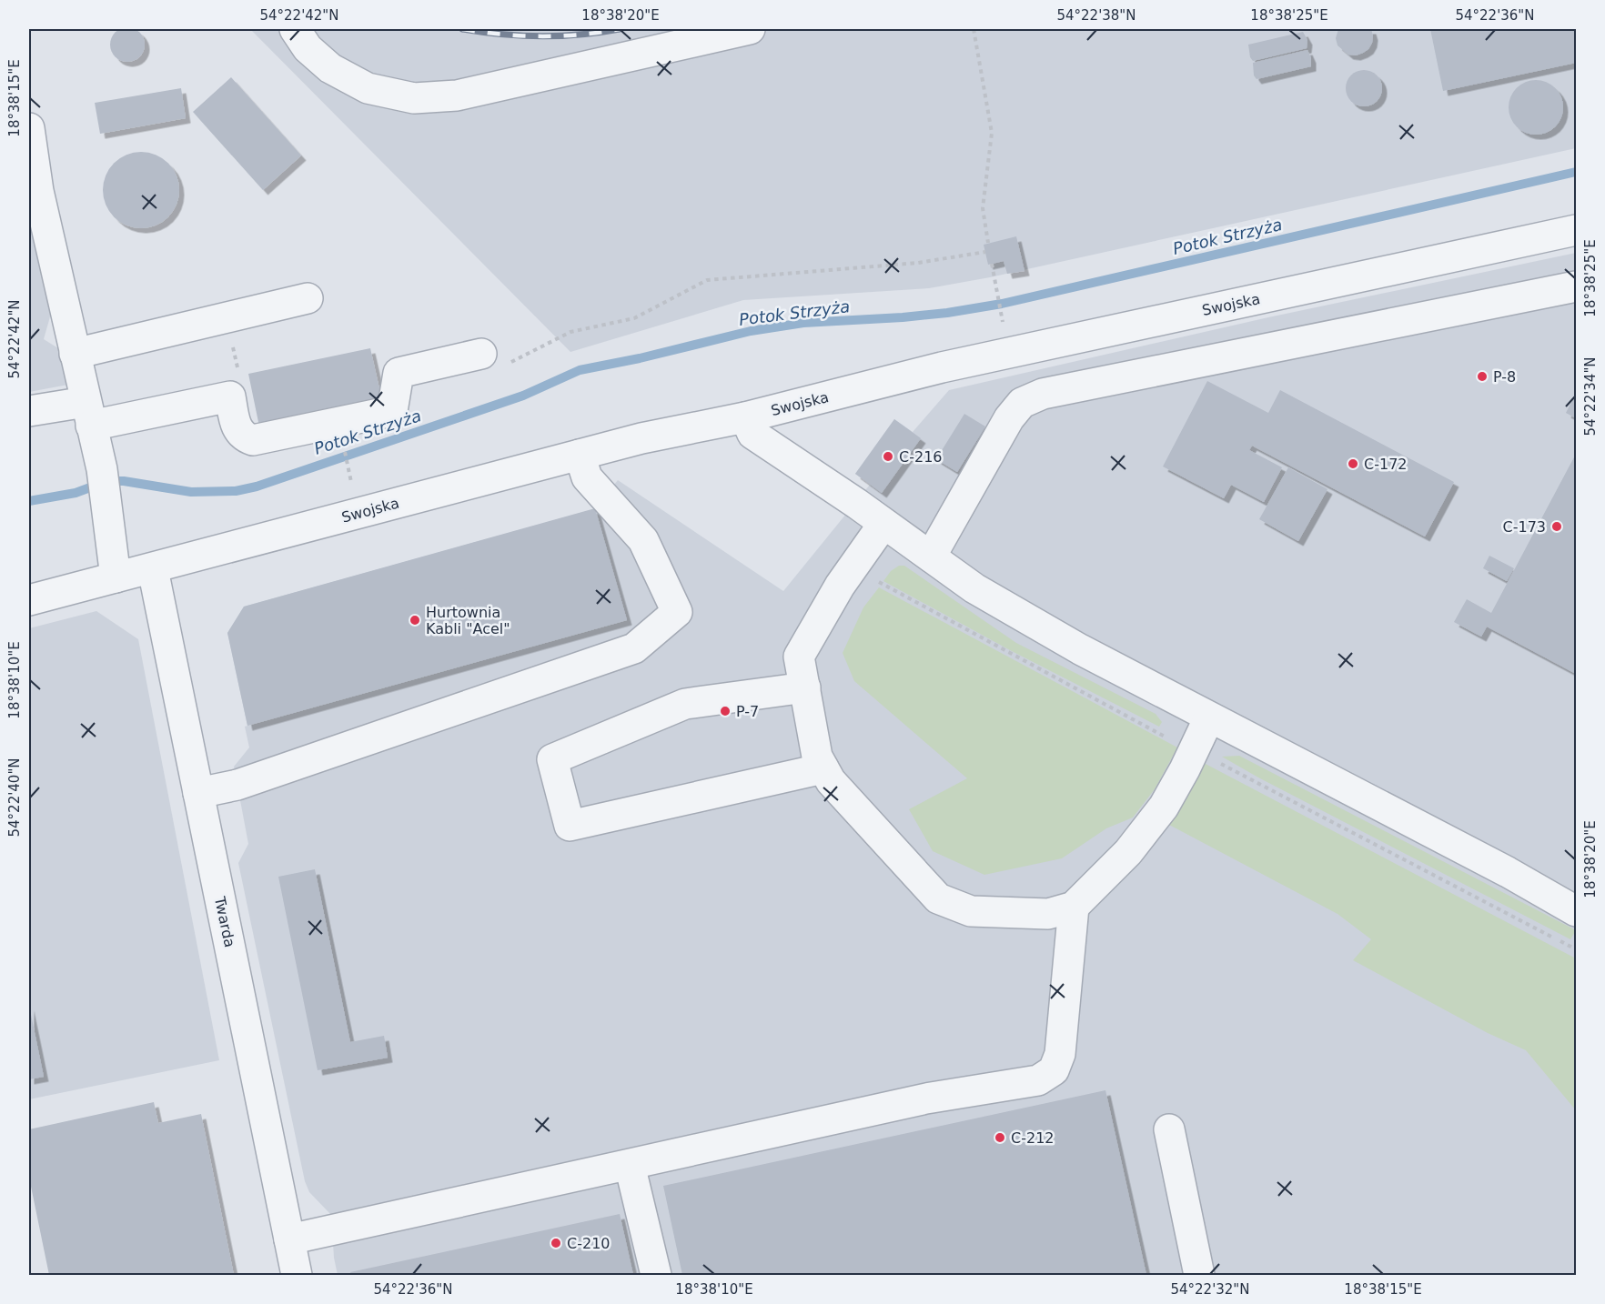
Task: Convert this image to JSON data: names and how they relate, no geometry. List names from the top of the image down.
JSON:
{
  "streets": {
    "street": ["Swojska", "Twarda"]
  },
  "crossings": [
    ["Swojska", "Twarda"]
  ],
  "water": ["Potok Strzyża"],
  "places": [
    "P-8",
    "C-216",
    "C-172",
    "C-173",
    "Hurtownia Kabli \"Acel\"",
    "P-7",
    "C-212",
    "C-210"
  ],
  "coordinates": [
    "54°22'42\"N",
    "18°38'20\"E",
    "54°22'38\"N",
    "18°38'25\"E",
    "54°22'36\"N",
    "18°38'15\"E",
    "54°22'34\"N",
    "18°38'10\"E",
    "54°22'40\"N",
    "54°22'32\"N"
  ]
}
